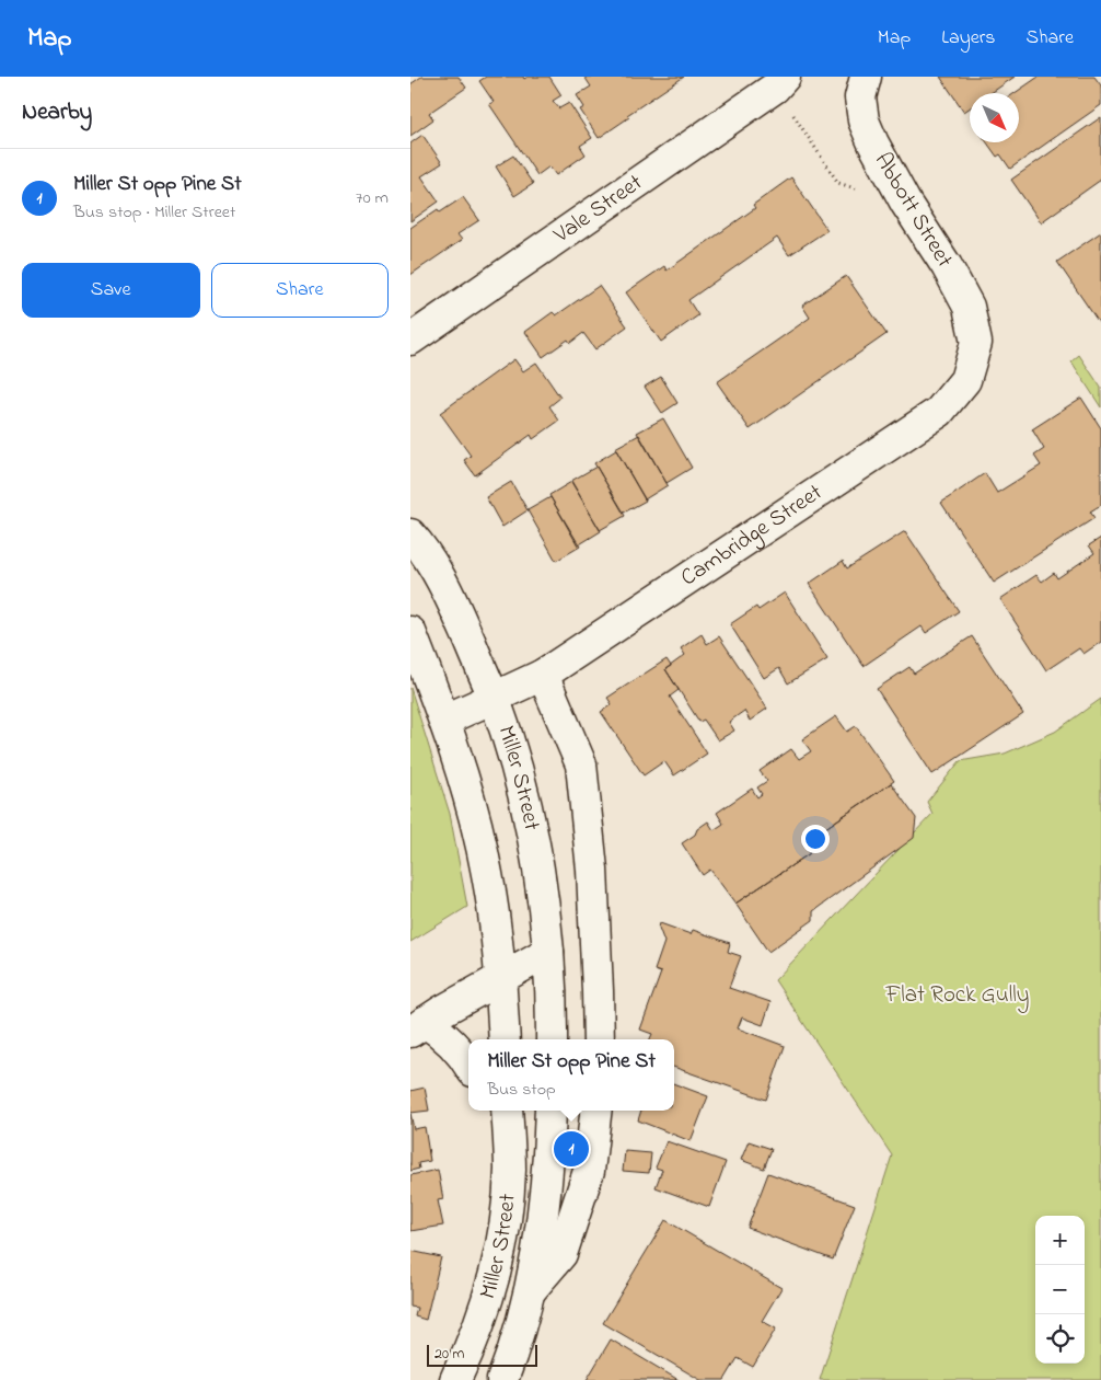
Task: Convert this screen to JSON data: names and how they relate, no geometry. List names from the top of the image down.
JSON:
{
  "streets": {
    "main road": [
      "Vale Street",
      "Abbott Street",
      "Cambridge Street",
      "Miller Street"
    ]
  },
  "crossings": [
    ["Abbott Street", "Cambridge Street"],
    ["Cambridge Street", "Miller Street"]
  ],
  "parks": ["Flat Rock Gully"],
  "scale_bar": "20 m",
  "north": "bottom right",
  "page": {
    "header": "Map",
    "nav": ["Map", "Layers", "Share"],
    "heading": "Nearby",
    "list": [
      {
        "mark": "1",
        "name": "Miller St opp Pine St",
        "note": "Bus stop · Miller Street",
        "value": "70 m"
      }
    ],
    "buttons": ["Save", "Share"],
    "popup": ["Miller St opp Pine St", "Bus stop"],
    "pins": "1",
    "map_buttons": ["+", "−"],
    "scale": "20 m"
  }
}
